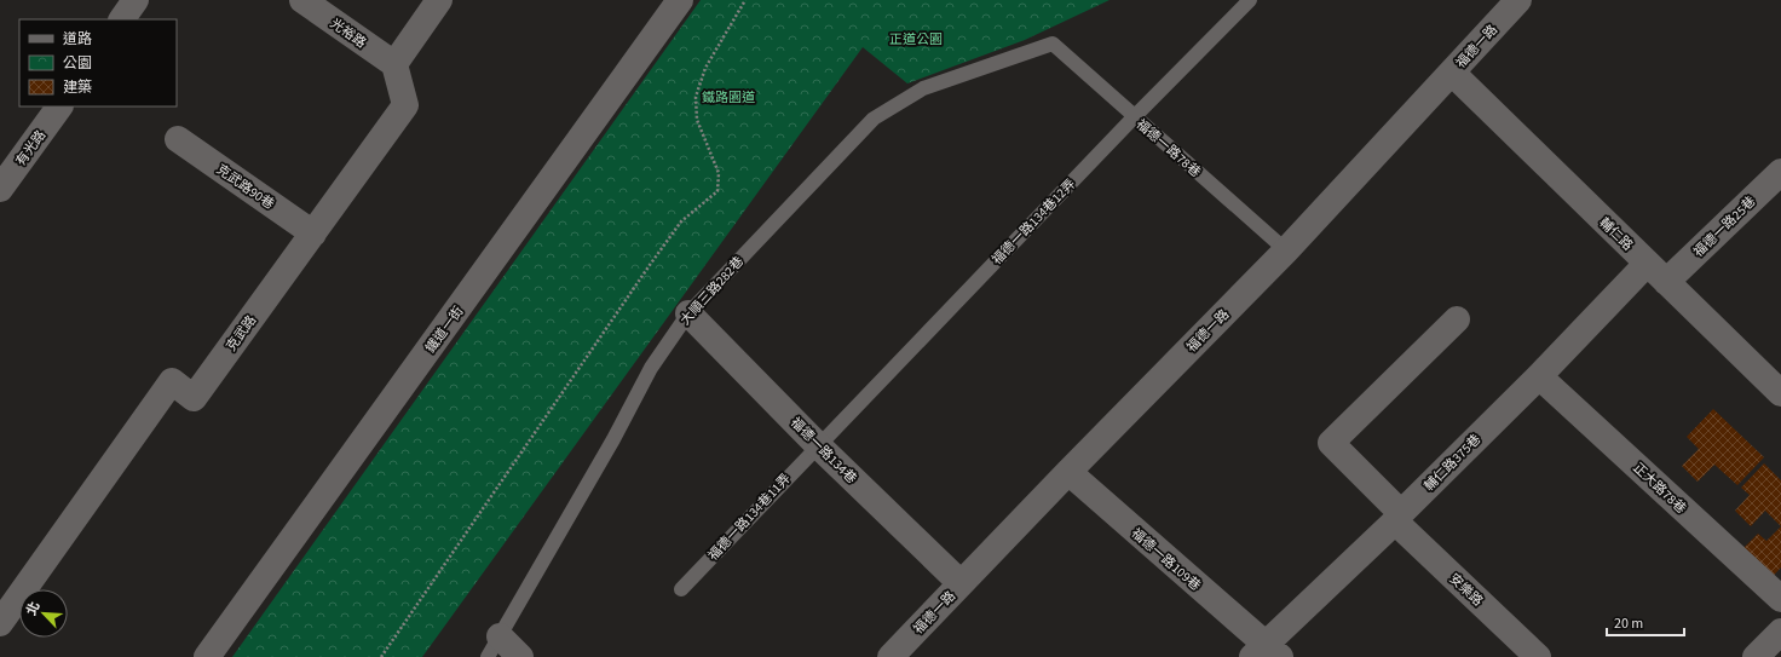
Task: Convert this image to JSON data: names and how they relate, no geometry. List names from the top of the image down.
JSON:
{
  "streets": {
    "street": [
      "光裕路",
      "福德一路",
      "有光路",
      "克武路90巷",
      "福德一路25巷",
      "輔仁路",
      "鐵道一街",
      "克武路",
      "福德一路134巷",
      "輔仁路375巷",
      "正大路78巷",
      "福德一路109巷",
      "安樂路"
    ],
    "lane": [
      "福德一路78巷",
      "福德一路134巷12弄",
      "大順三路282巷",
      "福德一路134巷11弄"
    ]
  },
  "crossings": [
    ["光裕路", "克武路"],
    ["福德一路", "福德一路78巷"],
    ["福德一路", "輔仁路"],
    ["福德一路", "福德一路134巷"],
    ["福德一路", "福德一路109巷"],
    ["福德一路78巷", "福德一路134巷12弄"],
    ["福德一路78巷", "大順三路282巷"],
    ["克武路90巷", "克武路"],
    ["福德一路134巷12弄", "福德一路134巷"],
    ["福德一路134巷12弄", "福德一路134巷11弄"],
    ["福德一路25巷", "輔仁路"],
    ["輔仁路", "輔仁路375巷"],
    ["大順三路282巷", "福德一路134巷"],
    ["福德一路134巷", "福德一路134巷11弄"],
    ["輔仁路375巷", "正大路78巷"],
    ["輔仁路375巷", "福德一路109巷"],
    ["輔仁路375巷", "安樂路"]
  ],
  "parks": ["正道公園", "鐵路園道"],
  "legend": ["道路", "公園", "建築"],
  "scale_bar": "20 m",
  "north": "top left"
}
